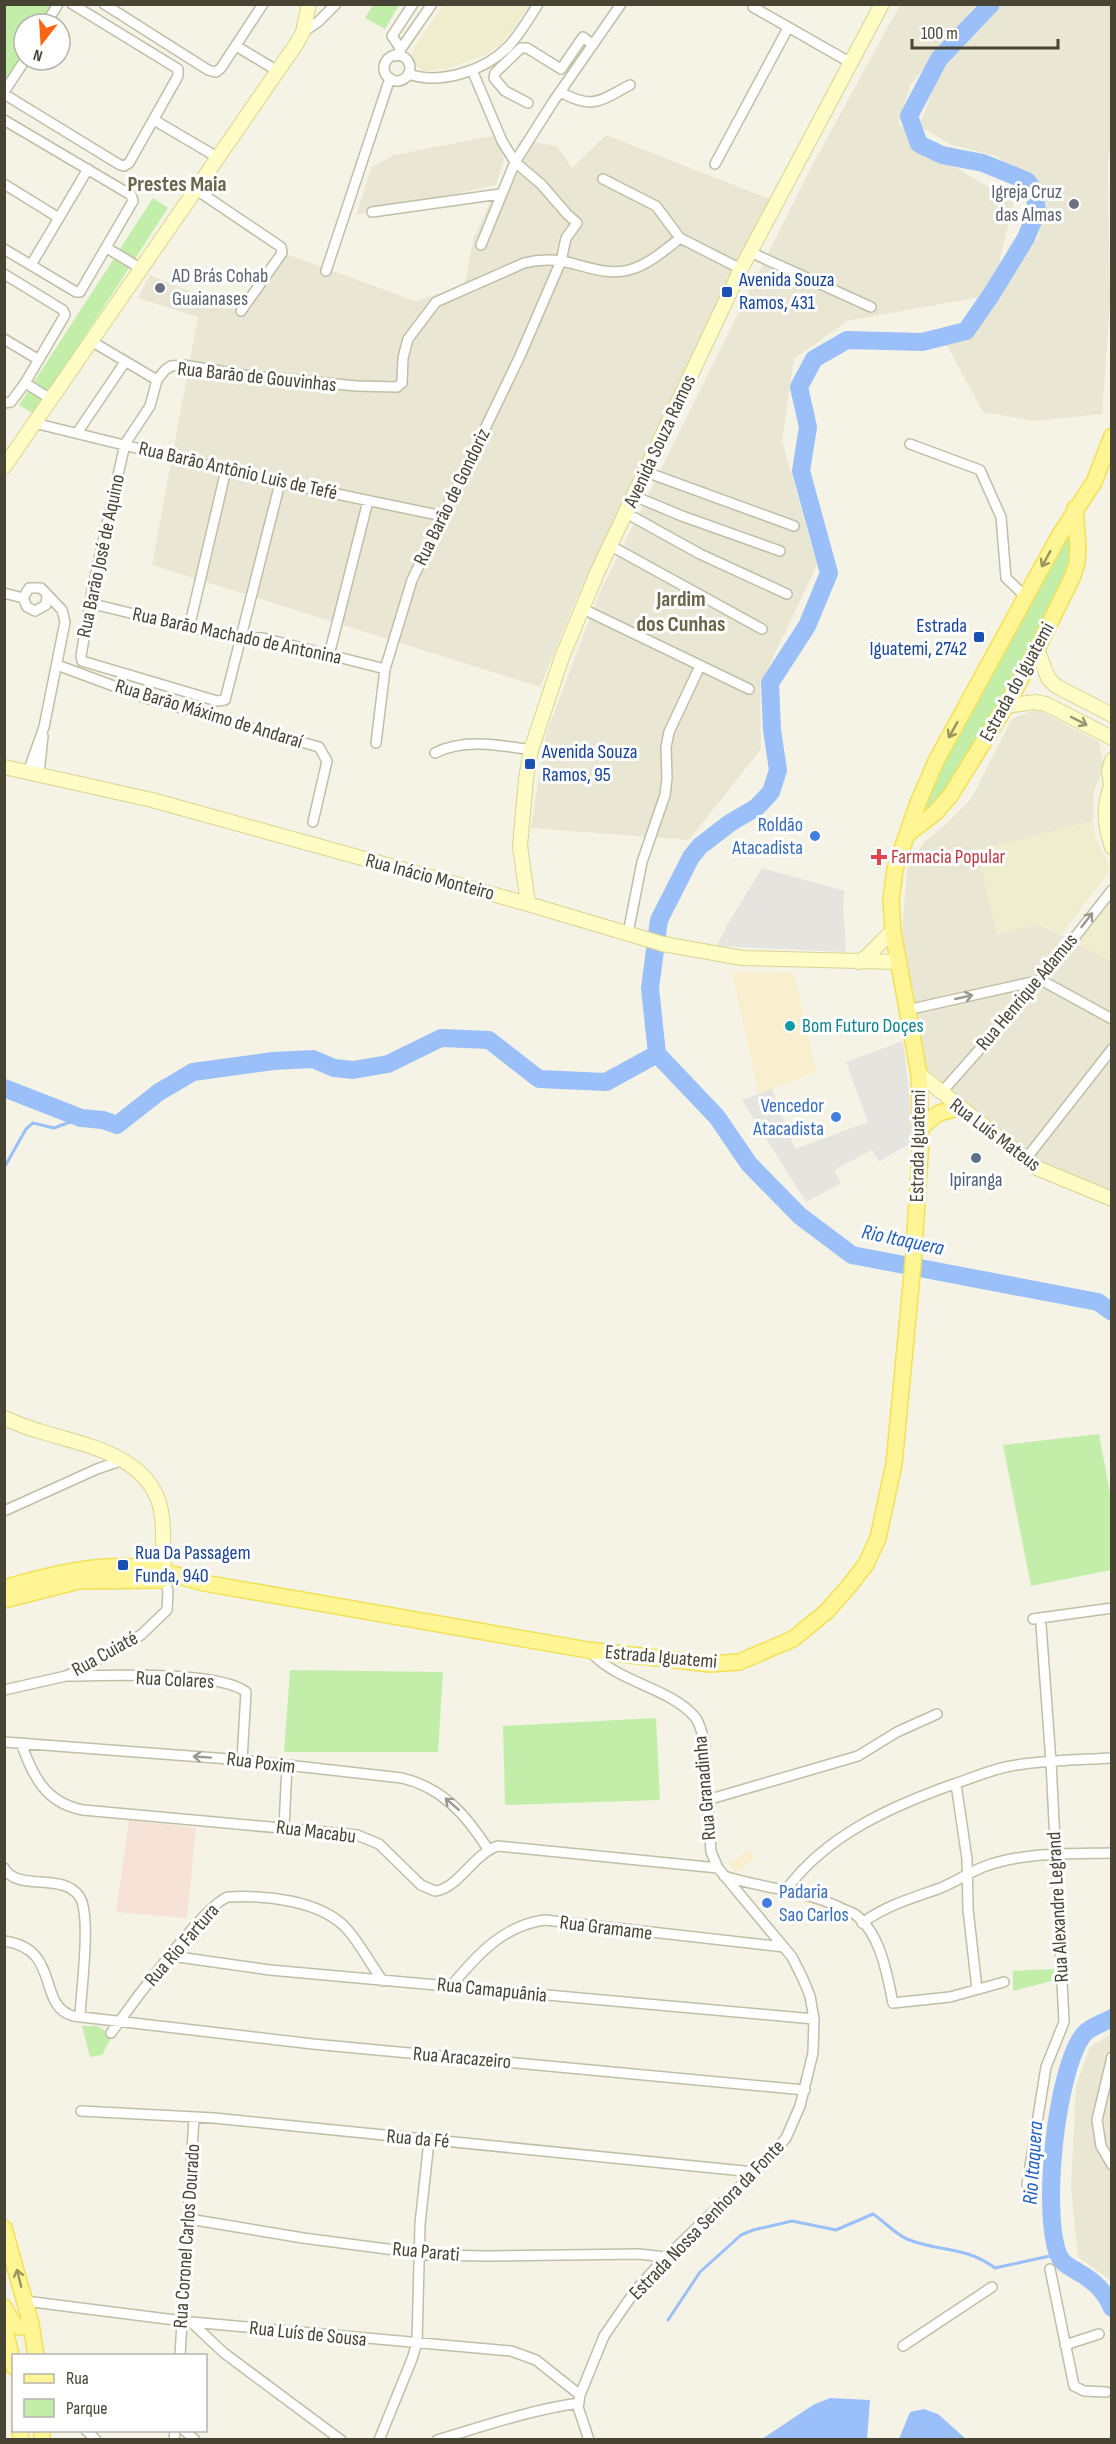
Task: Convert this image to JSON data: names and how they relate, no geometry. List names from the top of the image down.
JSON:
{
  "streets": {
    "main road": ["Estrada do Iguatemi", "Estrada Iguatemi"],
    "street": [
      "Rua Barão de Gouvinhas",
      "Avenida Souza Ramos",
      "Rua Barão Antônio Luis de Tefé",
      "Rua Barão de Gondoriz",
      "Rua Barão José de Aquino",
      "Rua Barão Machado de Antonina",
      "Rua Barão Máximo de Andaraí",
      "Rua Inácio Monteiro",
      "Rua Henrique Adamus",
      "Rua Luís Mateus",
      "Rua Cuiaté",
      "Rua Colares",
      "Rua Poxim",
      "Rua Granadinha",
      "Rua Macabu",
      "Rua Alexandre Legrand",
      "Rua Gramame",
      "Rua Rio Fartura",
      "Rua Camapuânia",
      "Rua Aracazeiro",
      "Rua da Fé",
      "Estrada Nossa Senhora da Fonte",
      "Rua Coronel Carlos Dourado",
      "Rua Parati",
      "Rua Luís de Sousa"
    ]
  },
  "crossings": [
    ["Rua Barão de Gouvinhas", "Rua Barão de Gondoriz"],
    ["Rua Barão de Gouvinhas", "Rua Barão José de Aquino"],
    ["Avenida Souza Ramos", "Rua Inácio Monteiro"],
    ["Rua Barão Antônio Luis de Tefé", "Rua Barão de Gondoriz"],
    ["Rua Barão Antônio Luis de Tefé", "Rua Barão José de Aquino"],
    ["Rua Barão de Gondoriz", "Rua Barão Machado de Antonina"],
    ["Rua Barão José de Aquino", "Rua Barão Machado de Antonina"],
    ["Estrada do Iguatemi", "Rua Inácio Monteiro"],
    ["Estrada do Iguatemi", "Rua Luís Mateus"],
    ["Estrada do Iguatemi", "Estrada Iguatemi"],
    ["Rua Henrique Adamus", "Rua Luís Mateus"],
    ["Rua Luís Mateus", "Estrada Iguatemi"],
    ["Estrada Iguatemi", "Rua Cuiaté"],
    ["Estrada Iguatemi", "Rua Granadinha"],
    ["Rua Cuiaté", "Rua Colares"],
    ["Rua Colares", "Rua Poxim"],
    ["Rua Poxim", "Rua Macabu"],
    ["Rua Granadinha", "Estrada Nossa Senhora da Fonte"],
    ["Rua Gramame", "Rua Camapuânia"],
    ["Rua Gramame", "Estrada Nossa Senhora da Fonte"],
    ["Rua Rio Fartura", "Rua Camapuânia"],
    ["Rua Rio Fartura", "Rua Aracazeiro"],
    ["Rua Camapuânia", "Estrada Nossa Senhora da Fonte"],
    ["Rua Aracazeiro", "Estrada Nossa Senhora da Fonte"],
    ["Rua da Fé", "Estrada Nossa Senhora da Fonte"],
    ["Rua da Fé", "Rua Coronel Carlos Dourado"],
    ["Estrada Nossa Senhora da Fonte", "Rua Parati"],
    ["Estrada Nossa Senhora da Fonte", "Rua Luís de Sousa"],
    ["Rua Coronel Carlos Dourado", "Rua Parati"],
    ["Rua Coronel Carlos Dourado", "Rua Luís de Sousa"]
  ],
  "one_way": ["Rua Henrique Adamus", "Rua Poxim"],
  "districts": ["Prestes Maia", "Jardim dos Cunhas"],
  "water": ["Rio Itaquera"],
  "places": {
    "other": [
      "Igreja Cruz das Almas",
      "AD Brás Cohab Guaianases",
      "Roldão Atacadista",
      "Bom Futuro Doçes",
      "Vencedor Atacadista",
      "Ipiranga",
      "Padaria Sao Carlos"
    ],
    "transit": [
      "Avenida Souza Ramos, 431",
      "Estrada Iguatemi, 2742",
      "Avenida Souza Ramos, 95",
      "Rua Da Passagem Funda, 940"
    ],
    "health": ["Farmacia Popular"]
  },
  "legend": ["Rua", "Parque"],
  "scale_bar": "100 m",
  "north": "bottom"
}
